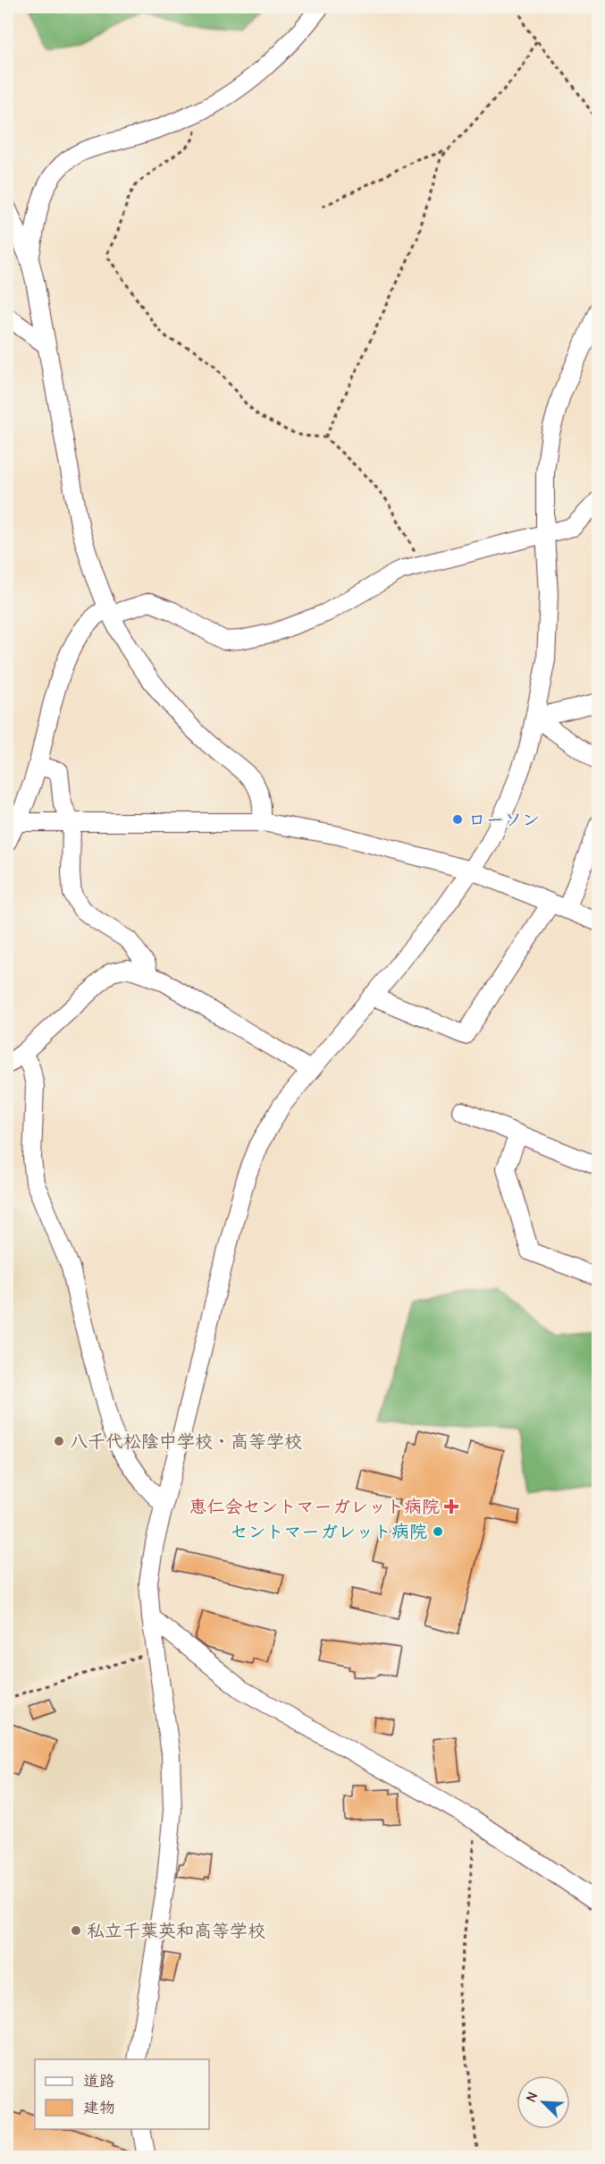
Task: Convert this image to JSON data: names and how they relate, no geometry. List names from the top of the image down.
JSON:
{
  "places": {
    "other": [
      "ローソン",
      "八千代松陰中学校・高等学校",
      "セントマーガレット病院",
      "私立千葉英和高等学校"
    ],
    "health": ["恵仁会セントマーガレット病院"]
  },
  "legend": ["道路", "建物"],
  "north": "top left"
}
